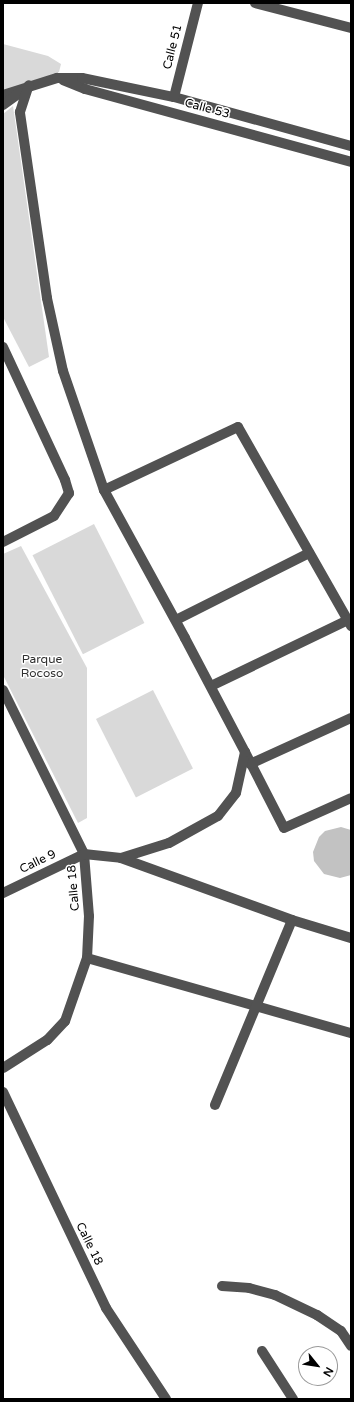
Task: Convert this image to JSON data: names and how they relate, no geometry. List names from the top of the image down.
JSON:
{
  "streets": {
    "street": [
      "Calle 51",
      "Calle 53",
      "Calle 9",
      "Calle 18"
    ]
  },
  "crossings": [
    ["Calle 51", "Calle 53"],
    ["Calle 9", "Calle 18"]
  ],
  "parks": ["Parque Rocoso"],
  "north": "bottom right"
}
